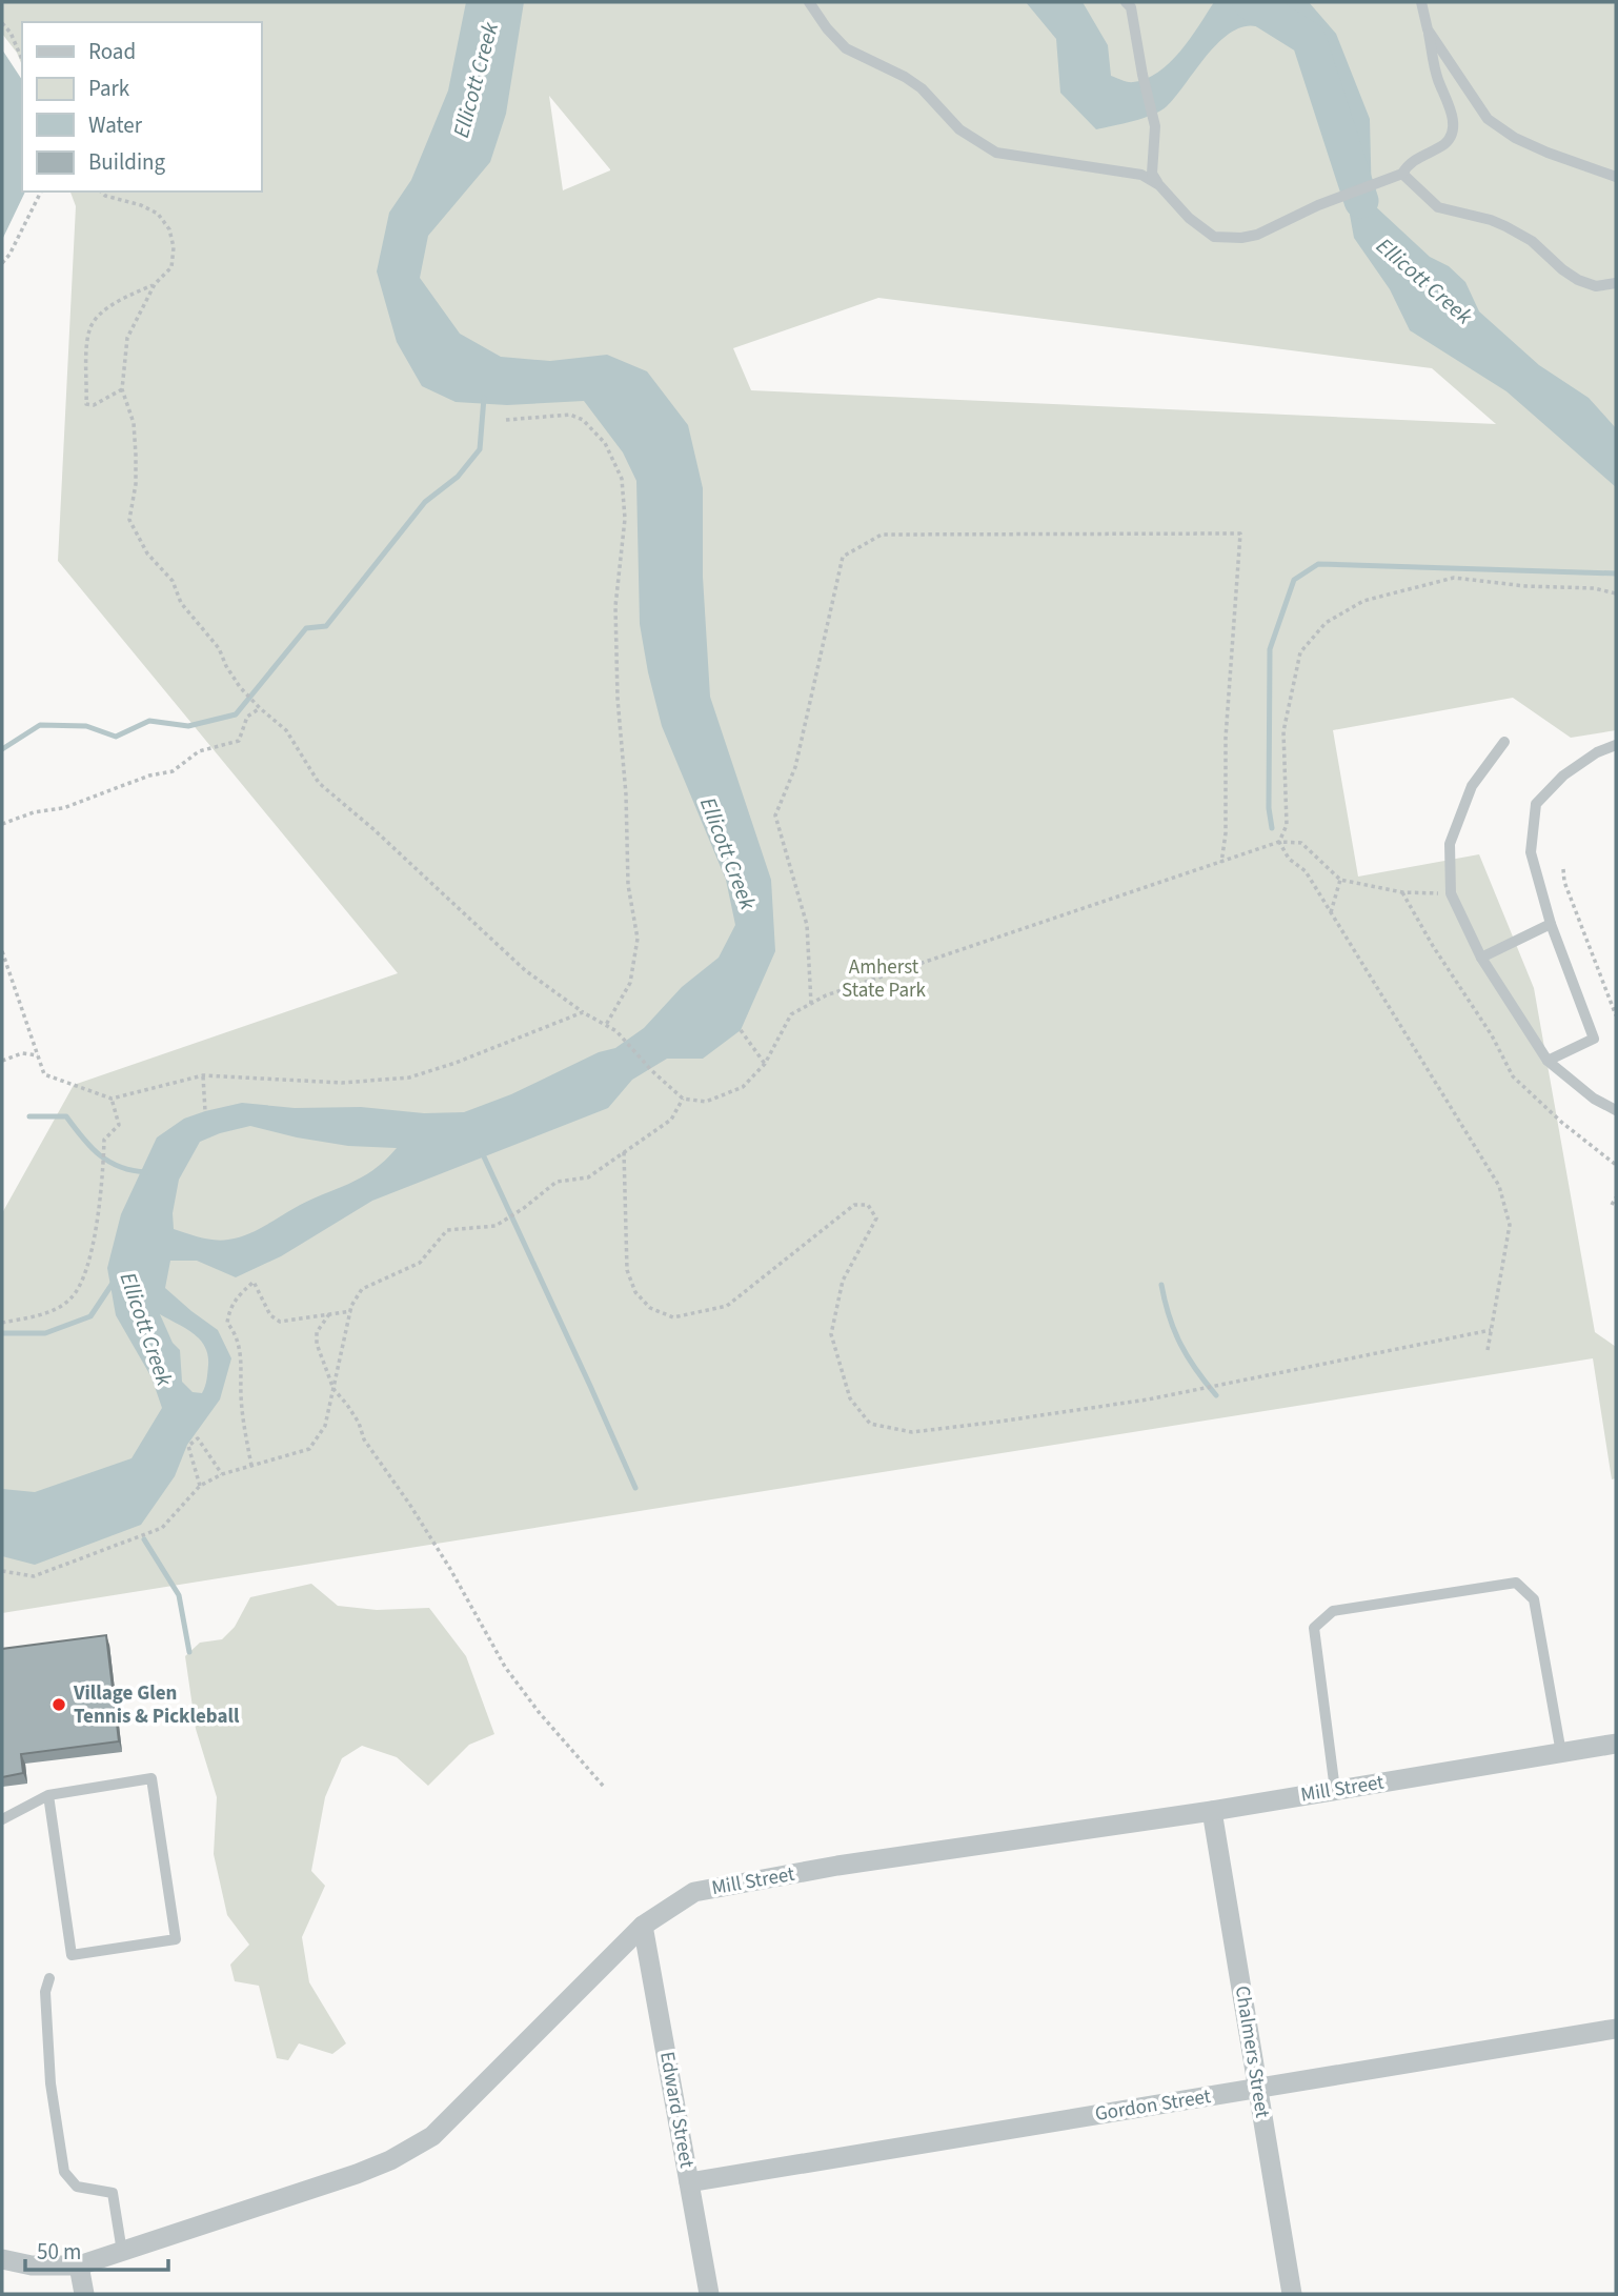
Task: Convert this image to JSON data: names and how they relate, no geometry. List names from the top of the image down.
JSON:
{
  "streets": {
    "street": [
      "Mill Street",
      "Chalmers Street",
      "Gordon Street",
      "Edward Street"
    ]
  },
  "crossings": [
    ["Mill Street", "Chalmers Street"],
    ["Mill Street", "Edward Street"],
    ["Chalmers Street", "Gordon Street"],
    ["Gordon Street", "Edward Street"]
  ],
  "water": ["Ellicott Creek"],
  "parks": ["Amherst State Park"],
  "places": ["Village Glen Tennis & Pickleball"],
  "legend": [
    "Road",
    "Park",
    "Water",
    "Building"
  ],
  "scale_bar": "50 m"
}
